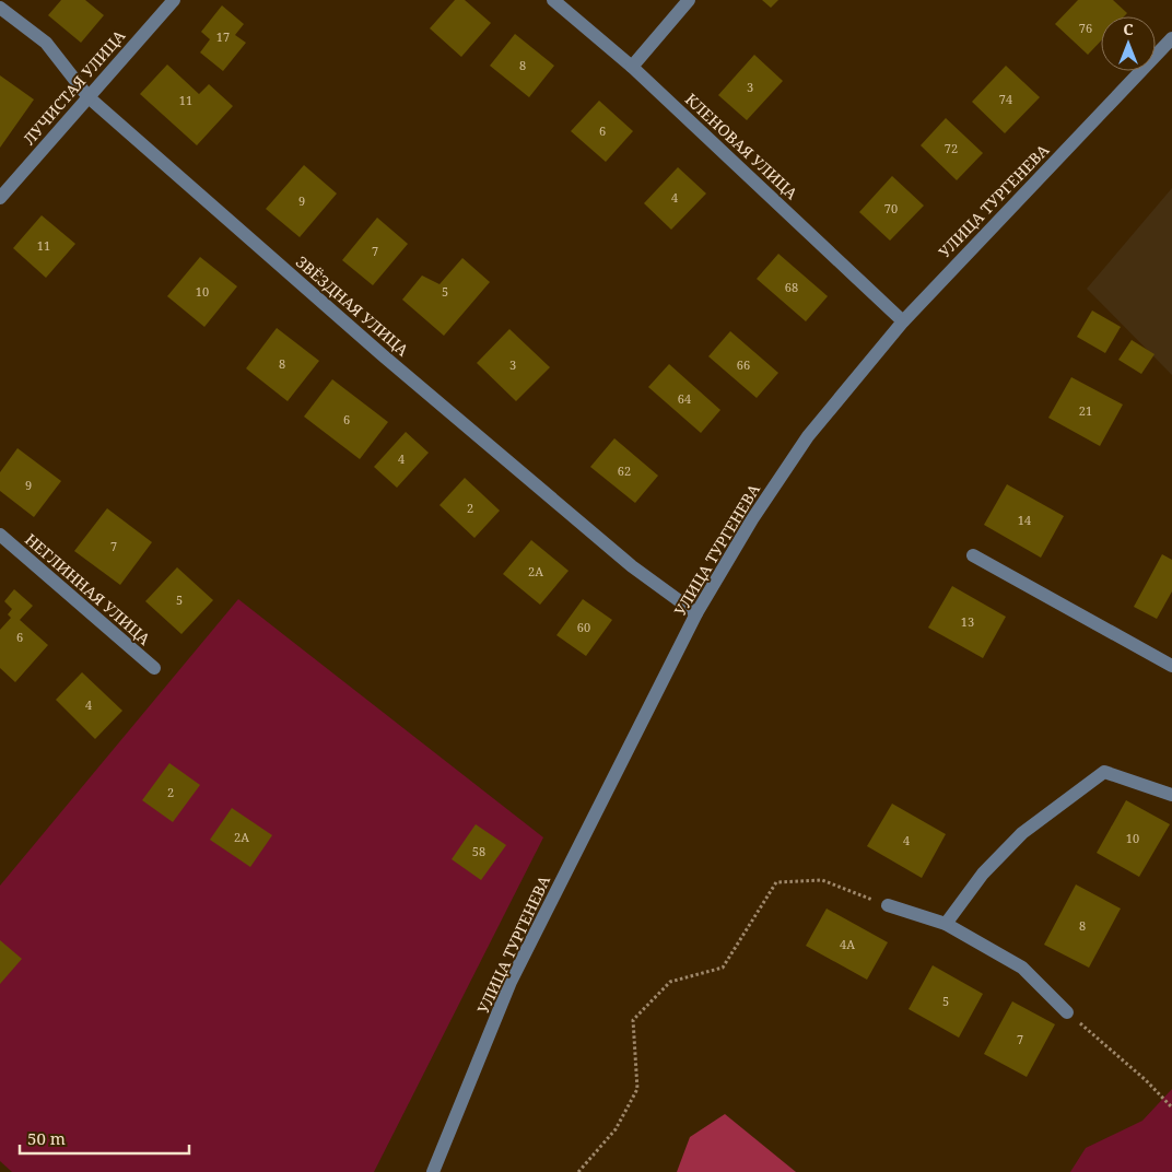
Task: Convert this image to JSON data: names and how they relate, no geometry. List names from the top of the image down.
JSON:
{
  "streets": {
    "street": [
      "ЛУЧИСТАЯ УЛИЦА",
      "КЛЕНОВАЯ УЛИЦА",
      "УЛИЦА ТУРГЕНЕВА",
      "ЗВЁЗДНАЯ УЛИЦА",
      "НЕГЛИННАЯ УЛИЦА"
    ]
  },
  "crossings": [
    ["ЛУЧИСТАЯ УЛИЦА", "ЗВЁЗДНАЯ УЛИЦА"],
    ["КЛЕНОВАЯ УЛИЦА", "УЛИЦА ТУРГЕНЕВА"],
    ["УЛИЦА ТУРГЕНЕВА", "ЗВЁЗДНАЯ УЛИЦА"]
  ],
  "house_numbers": [
    "76",
    "17",
    "8",
    "3",
    "74",
    "11",
    "6",
    "72",
    "4",
    "9",
    "70",
    "11",
    "7",
    "68",
    "10",
    "5",
    "8",
    "3",
    "66",
    "64",
    "21",
    "6",
    "4",
    "62",
    "9",
    "2",
    "14",
    "7",
    "2А",
    "5",
    "13",
    "60",
    "6",
    "4",
    "2",
    "2А",
    "10",
    "4",
    "58",
    "8",
    "4А",
    "5",
    "7"
  ],
  "scale_bar": "50 m",
  "north": "top"
}
